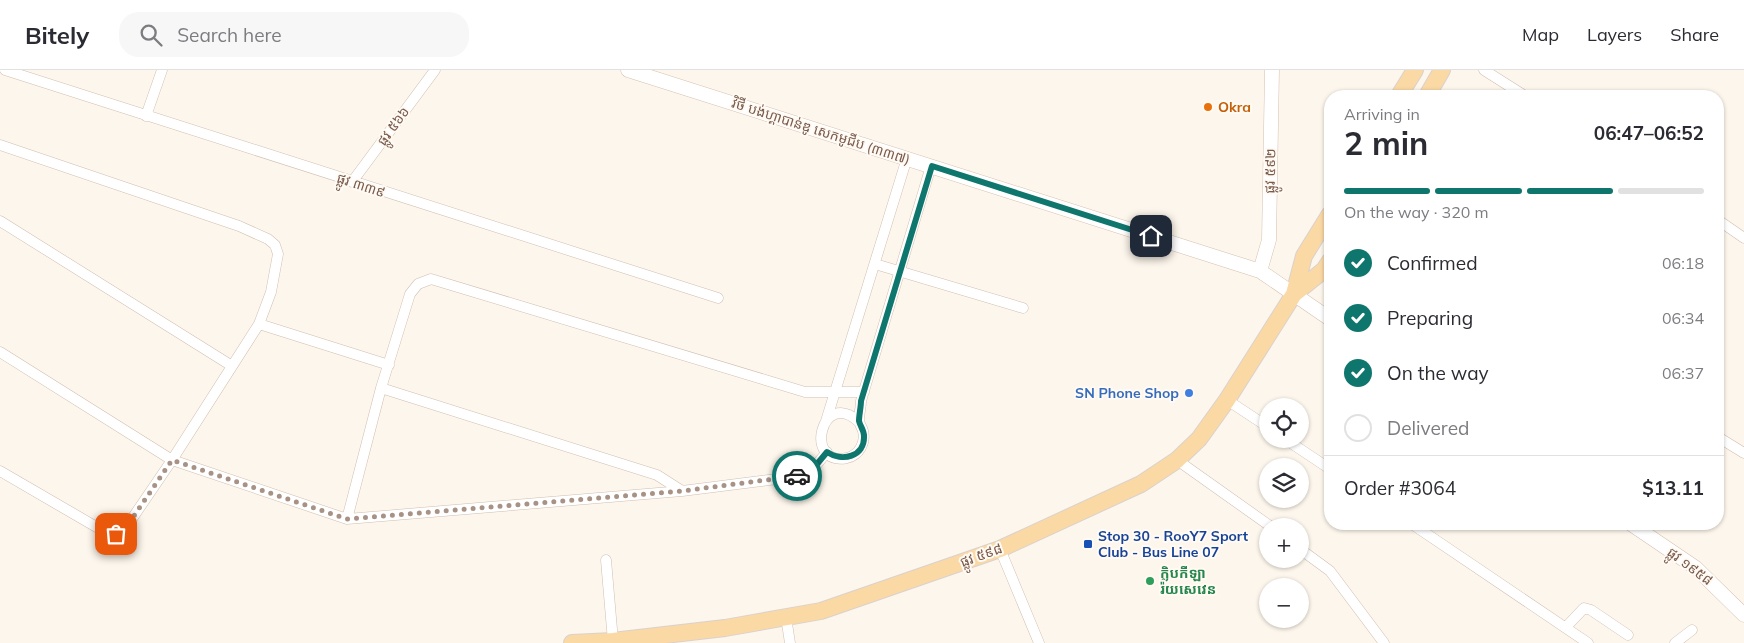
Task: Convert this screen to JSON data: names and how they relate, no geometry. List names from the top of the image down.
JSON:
{
  "streets": {
    "main road": ["ផ្លូវ ៥៩៨"],
    "street": [
      "ផ្លូវ ៥៦៦",
      "វិថី បង់ហ្គាបាន់ឌូ សេកមូជីប (៣៣៧)",
      "ផ្លូវ ៥៩២",
      "ផ្លូវ ៣៣៩",
      "ផ្លូវ ១៩៥៨"
    ]
  },
  "crossings": [
    ["ផ្លូវ ៥៦៦", "ផ្លូវ ៣៣៩"],
    ["វិថី បង់ហ្គាបាន់ឌូ សេកមូជីប (៣៣៧)", "ផ្លូវ ៥៩២"],
    ["វិថី បង់ហ្គាបាន់ឌូ សេកមូជីប (៣៣៧)", "ផ្លូវ ៥៩៨"]
  ],
  "places": {
    "other": ["Okra", "SN Phone Shop", "ក្លិបកីឡា រ៉យសេវេន"],
    "transit": ["Stop 30 - RooY7 Sport Club - Bus Line 07"]
  },
  "page": {
    "header": "Bitely",
    "search": "Search here",
    "nav": ["Map", "Layers", "Share"],
    "heading": ["2 min", "Arriving in", "06:47–06:52"],
    "panel": ["Order #3064", "$13.11"],
    "bar": "On the way · 320 m",
    "list": [
      ["Confirmed", "06:18"],
      ["Preparing", "06:34"],
      ["On the way", "06:37"],
      "Delivered"
    ],
    "map_buttons": ["+", "−"]
  }
}
